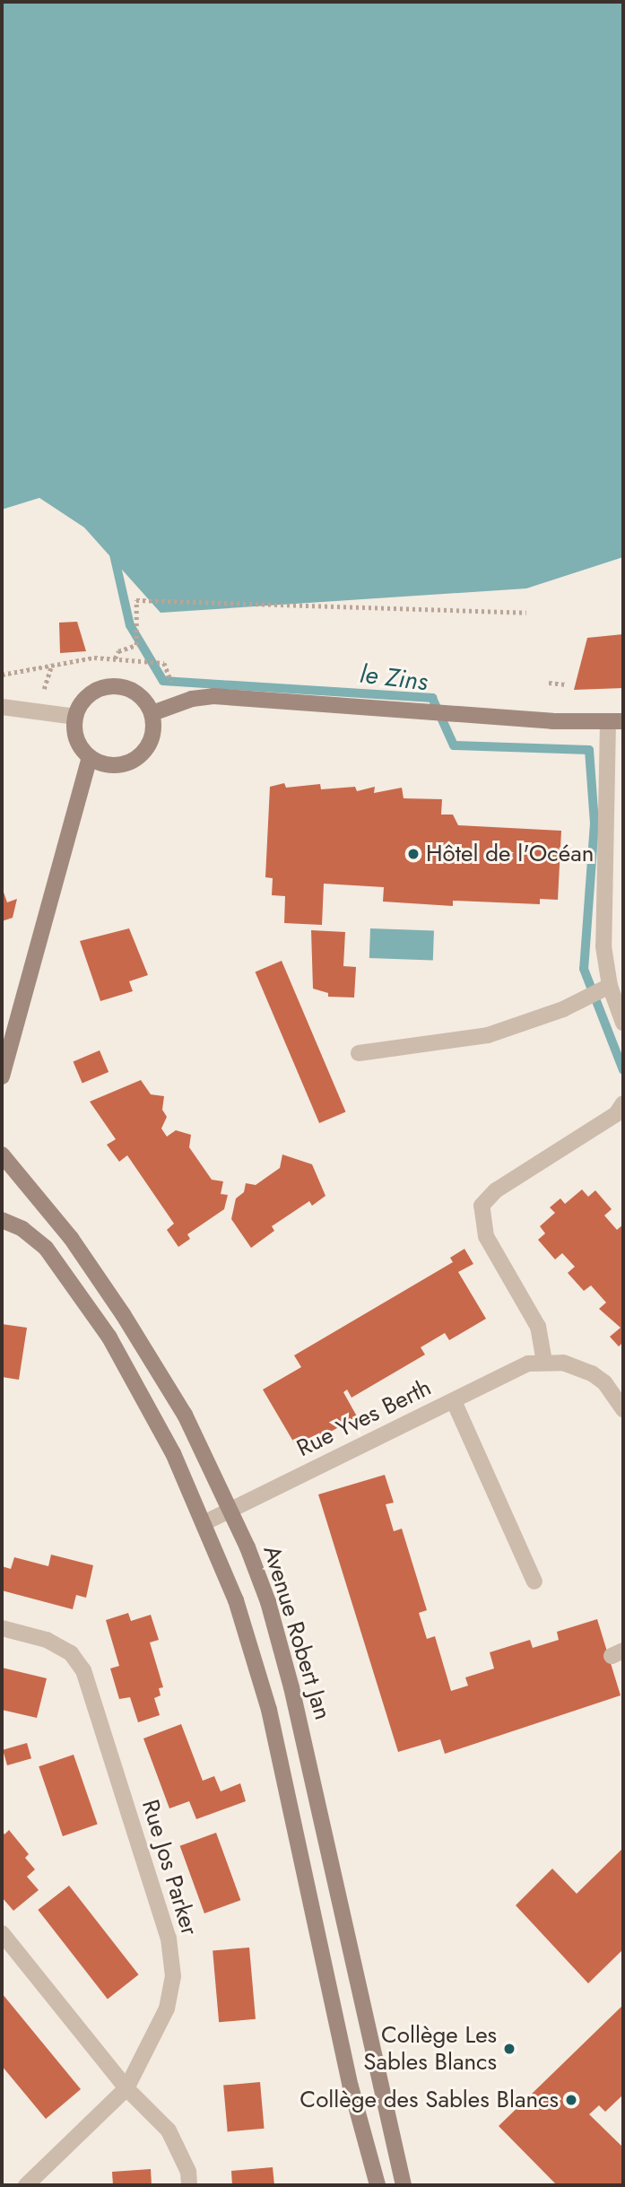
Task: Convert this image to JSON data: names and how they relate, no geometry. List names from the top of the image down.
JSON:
{
  "streets": {
    "main road": ["Avenue Robert Jan"],
    "street": ["Rue Yves Berth", "Rue Jos Parker"]
  },
  "crossings": [
    ["Rue Yves Berth", "Avenue Robert Jan"]
  ],
  "water": ["le Zins"],
  "places": ["Hôtel de l'Océan", "Collège Les Sables Blancs", "Collège des Sables Blancs"]
}
